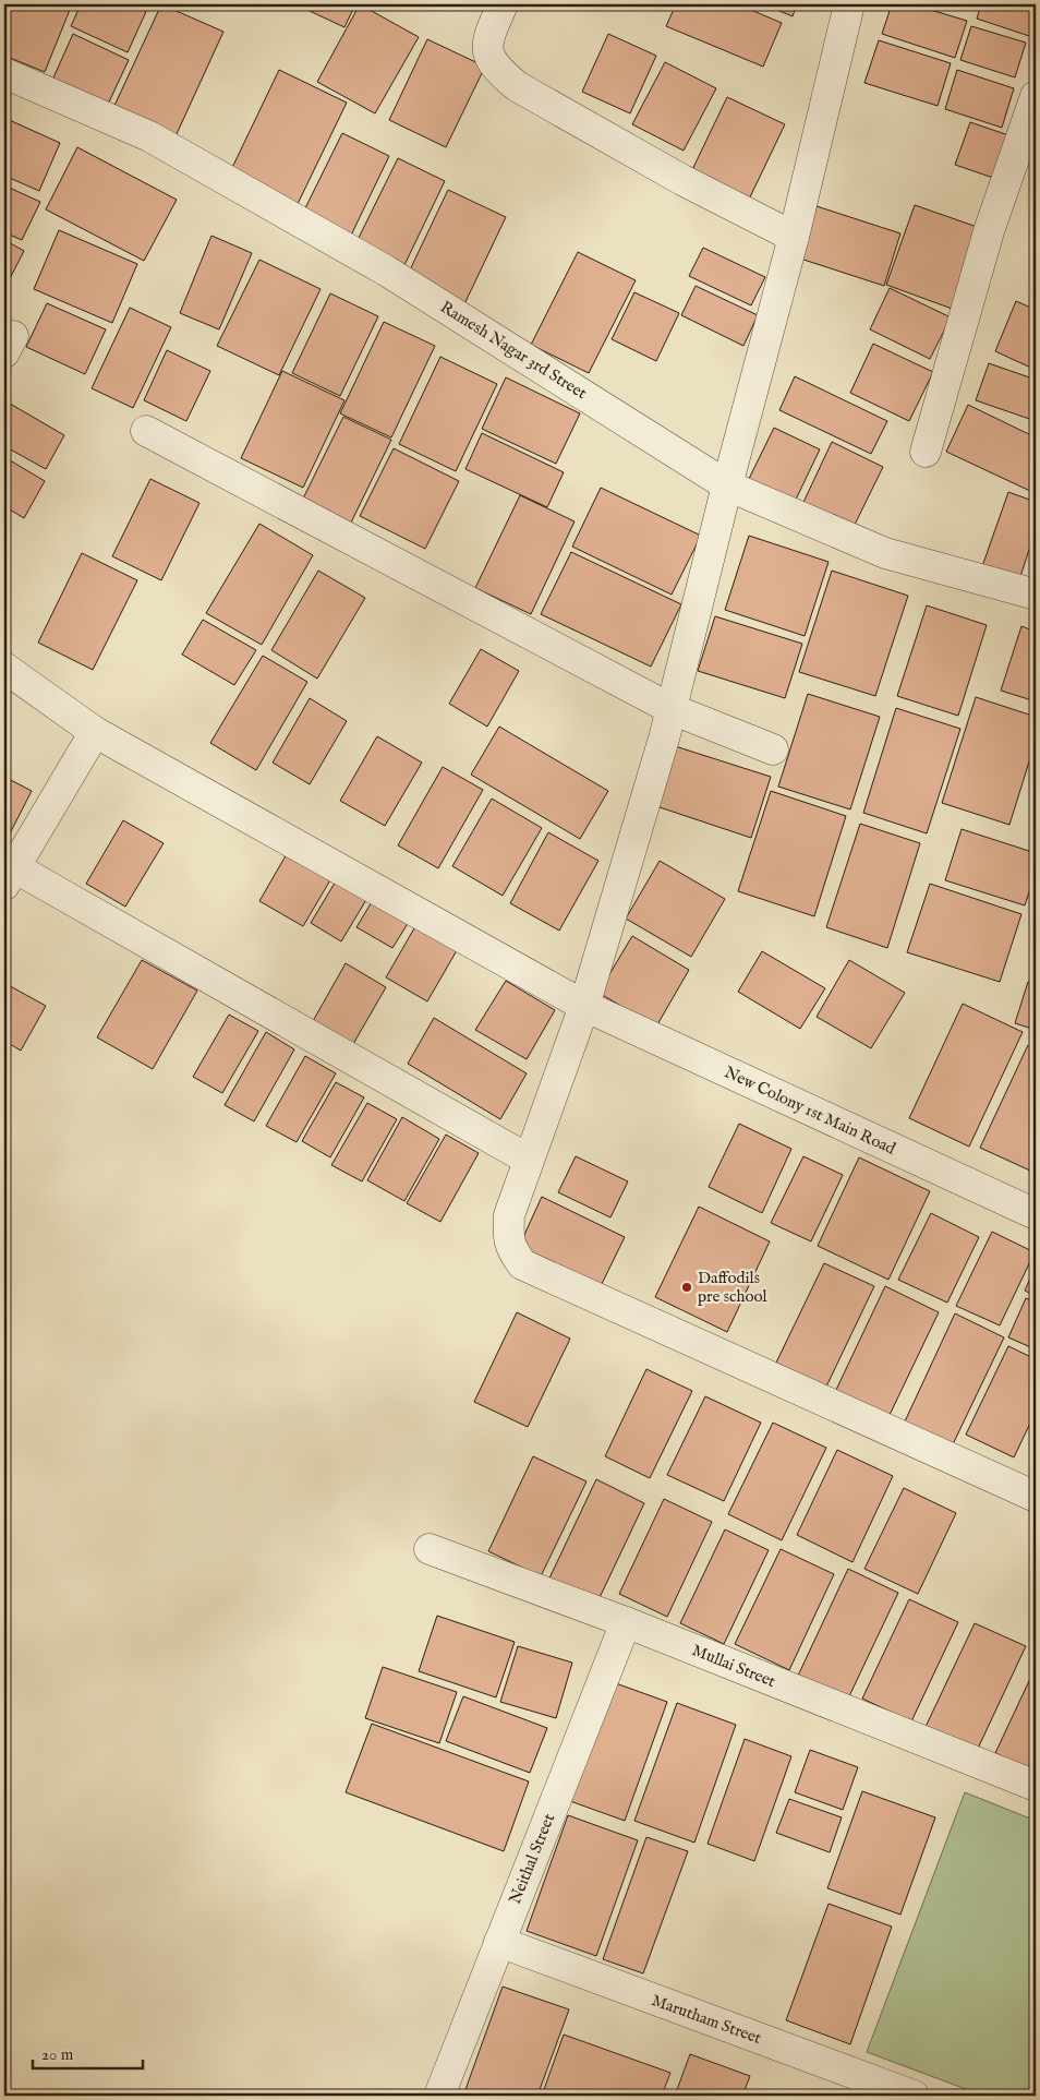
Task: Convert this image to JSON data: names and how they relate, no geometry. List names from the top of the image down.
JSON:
{
  "streets": {
    "street": [
      "Ramesh Nagar 3rd Street",
      "New Colony 1st Main Road",
      "Mullai Street",
      "Neithal Street",
      "Marutham Street"
    ]
  },
  "crossings": [
    ["Mullai Street", "Neithal Street"],
    ["Neithal Street", "Marutham Street"]
  ],
  "places": ["Daffodils pre school"],
  "scale_bar": "20 m"
}
